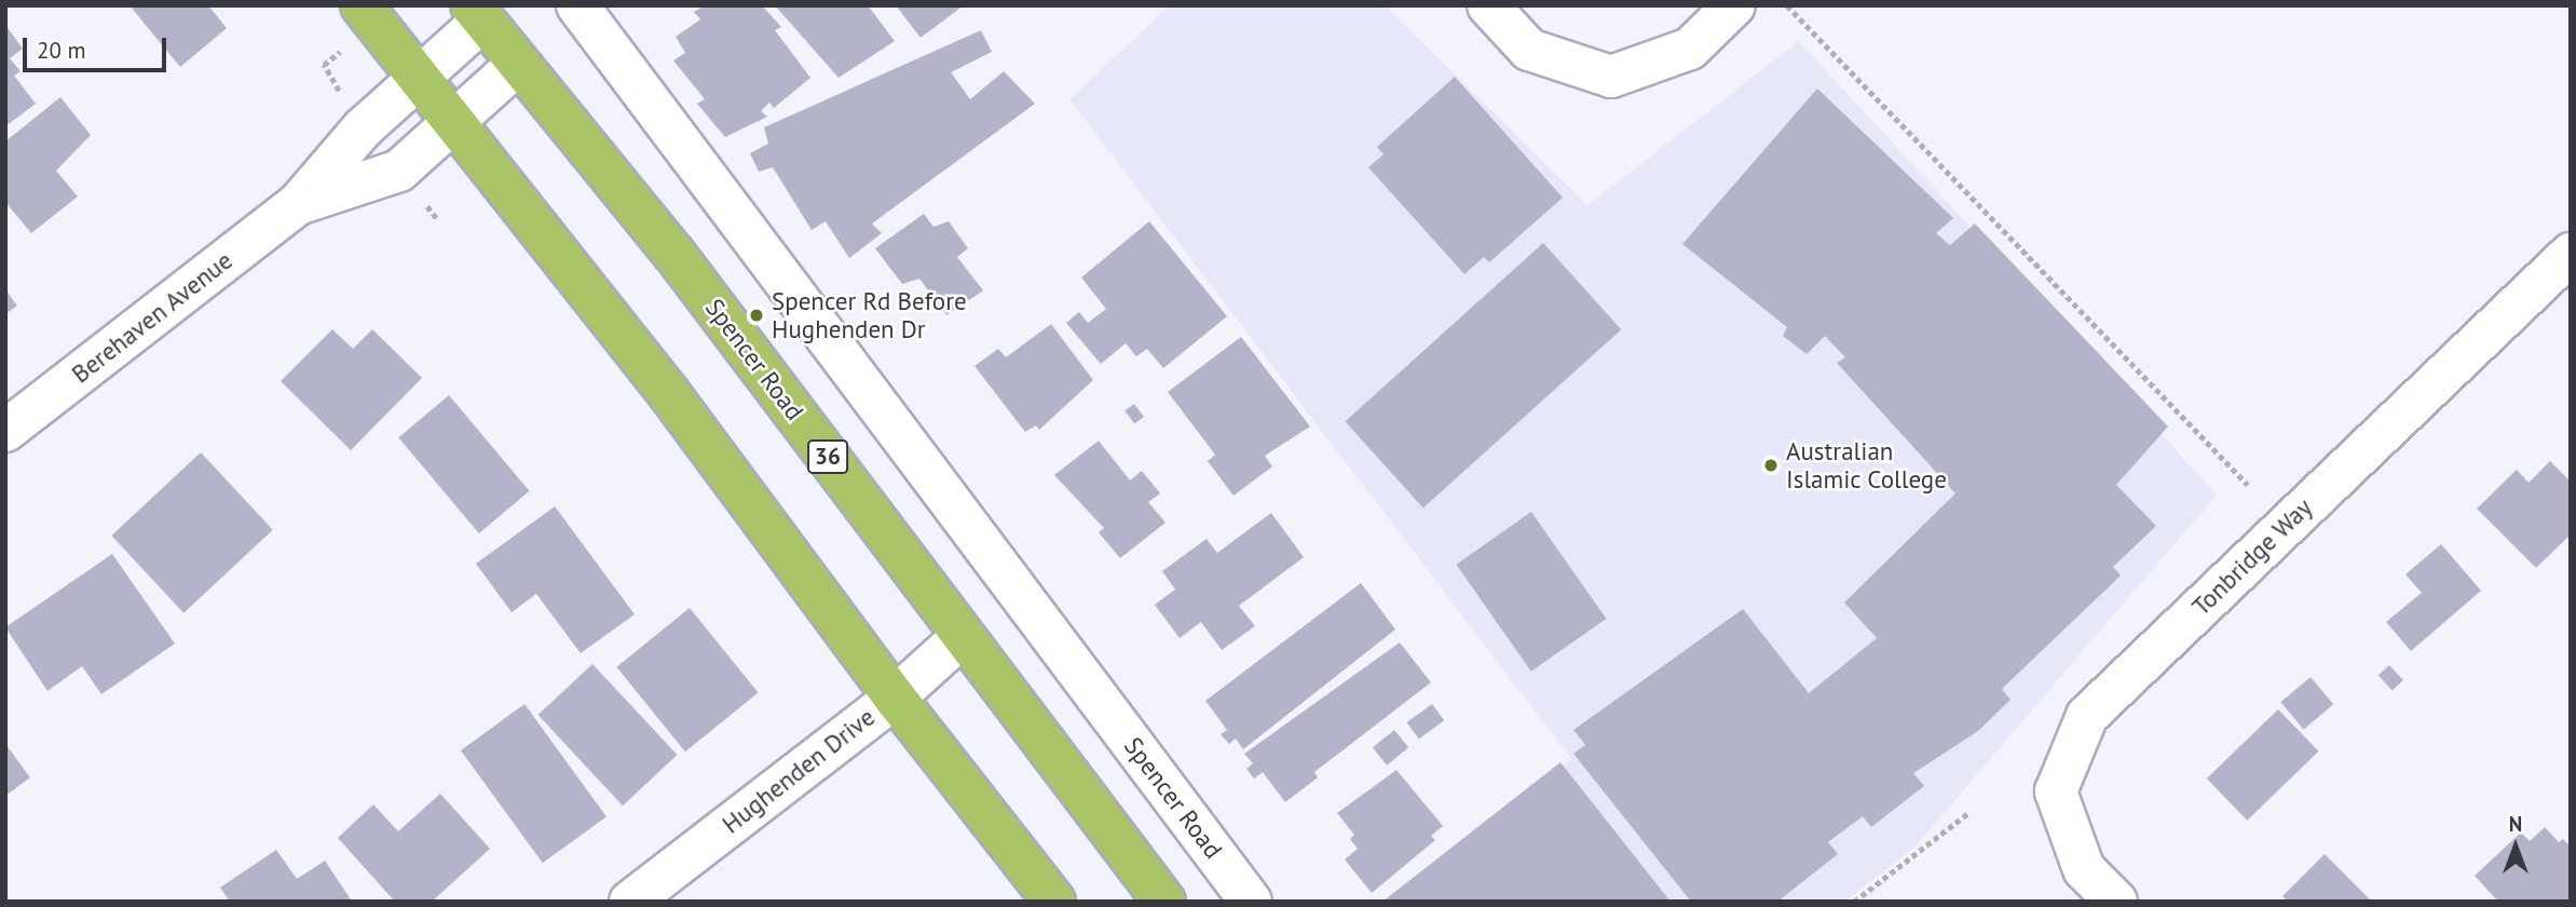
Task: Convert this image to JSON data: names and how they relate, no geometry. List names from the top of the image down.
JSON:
{
  "streets": {
    "main road": ["Spencer Road", "36"],
    "street": ["Berehaven Avenue", "Tonbridge Way", "Hughenden Drive"]
  },
  "crossings": [
    ["Berehaven Avenue", "Spencer Road"],
    ["Spencer Road", "Hughenden Drive"]
  ],
  "places": ["Spencer Rd Before Hughenden Dr", "Australian Islamic College"],
  "scale_bar": "20 m",
  "north": "top"
}
